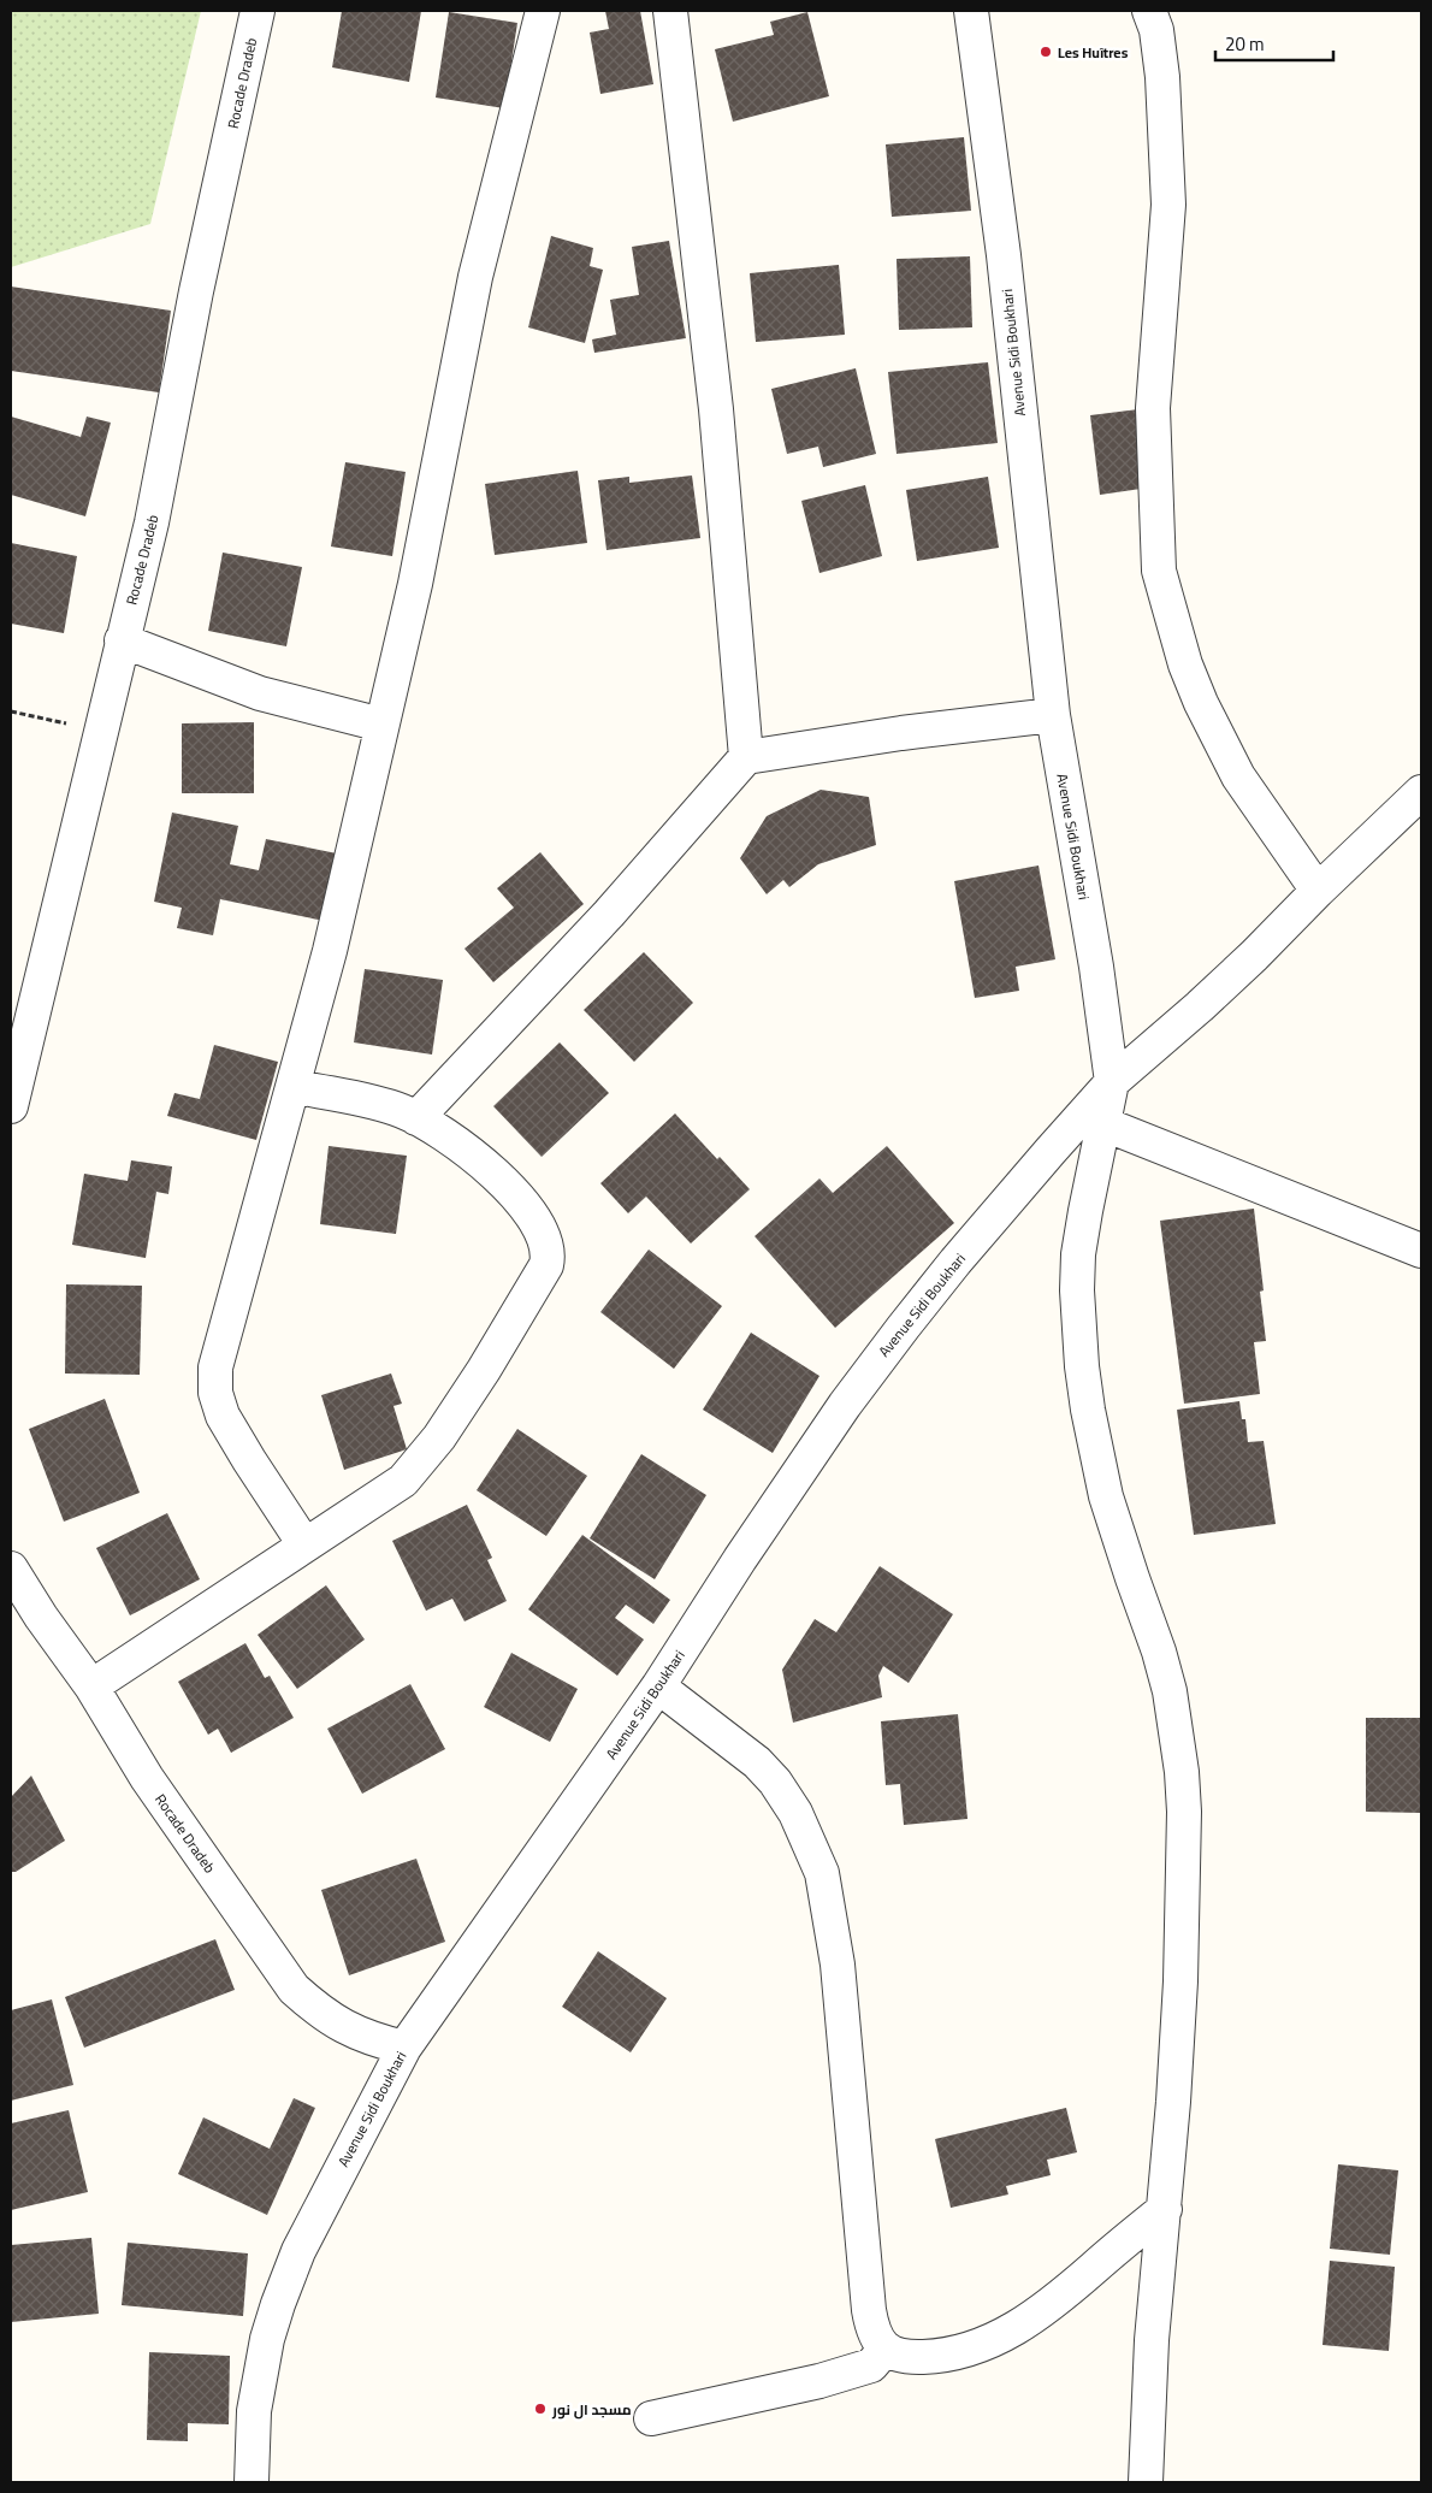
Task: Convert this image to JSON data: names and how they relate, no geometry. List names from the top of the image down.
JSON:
{
  "streets": {
    "street": ["Rocade Dradeb", "Avenue Sidi Boukhari"]
  },
  "crossings": [
    ["Rocade Dradeb", "Avenue Sidi Boukhari"]
  ],
  "places": ["Les Huîtres", "مسجد ال نور"],
  "scale_bar": "20 m"
}
